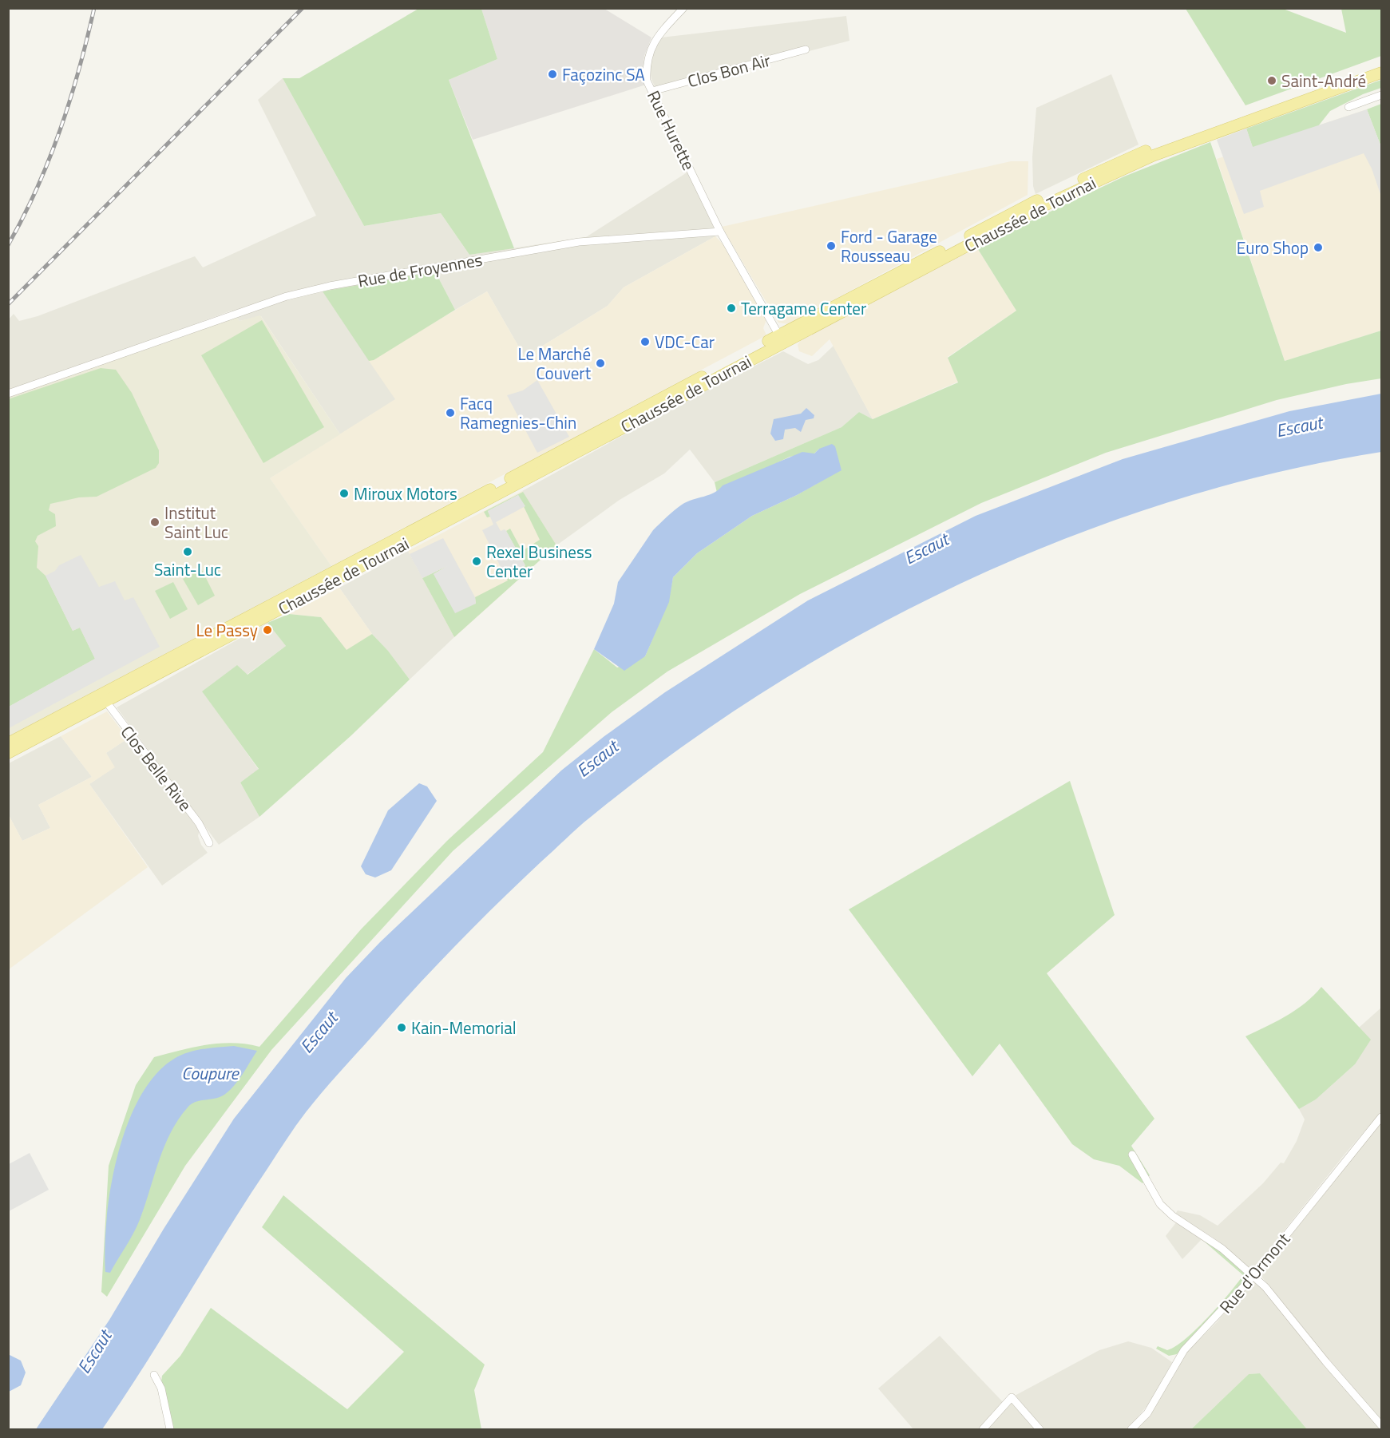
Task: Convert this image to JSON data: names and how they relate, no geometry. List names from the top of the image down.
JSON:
{
  "streets": {
    "main road": ["Chaussée de Tournai"],
    "street": [
      "Clos Bon Air",
      "Rue Hurette",
      "Rue de Froyennes",
      "Clos Belle Rive",
      "Rue d'Ormont"
    ]
  },
  "crossings": [
    ["Clos Bon Air", "Rue Hurette"],
    ["Rue Hurette", "Rue de Froyennes"],
    ["Chaussée de Tournai", "Clos Belle Rive"]
  ],
  "water": ["Escaut", "Coupure"],
  "places": [
    "Façozinc SA",
    "Saint-André",
    "Ford - Garage Rousseau",
    "Euro Shop",
    "Terragame Center",
    "VDC-Car",
    "Le Marché Couvert",
    "Facq Ramegnies-Chin",
    "Miroux Motors",
    "Institut Saint Luc",
    "Saint-Luc",
    "Rexel Business Center",
    "Le Passy",
    "Kain-Memorial"
  ]
}
